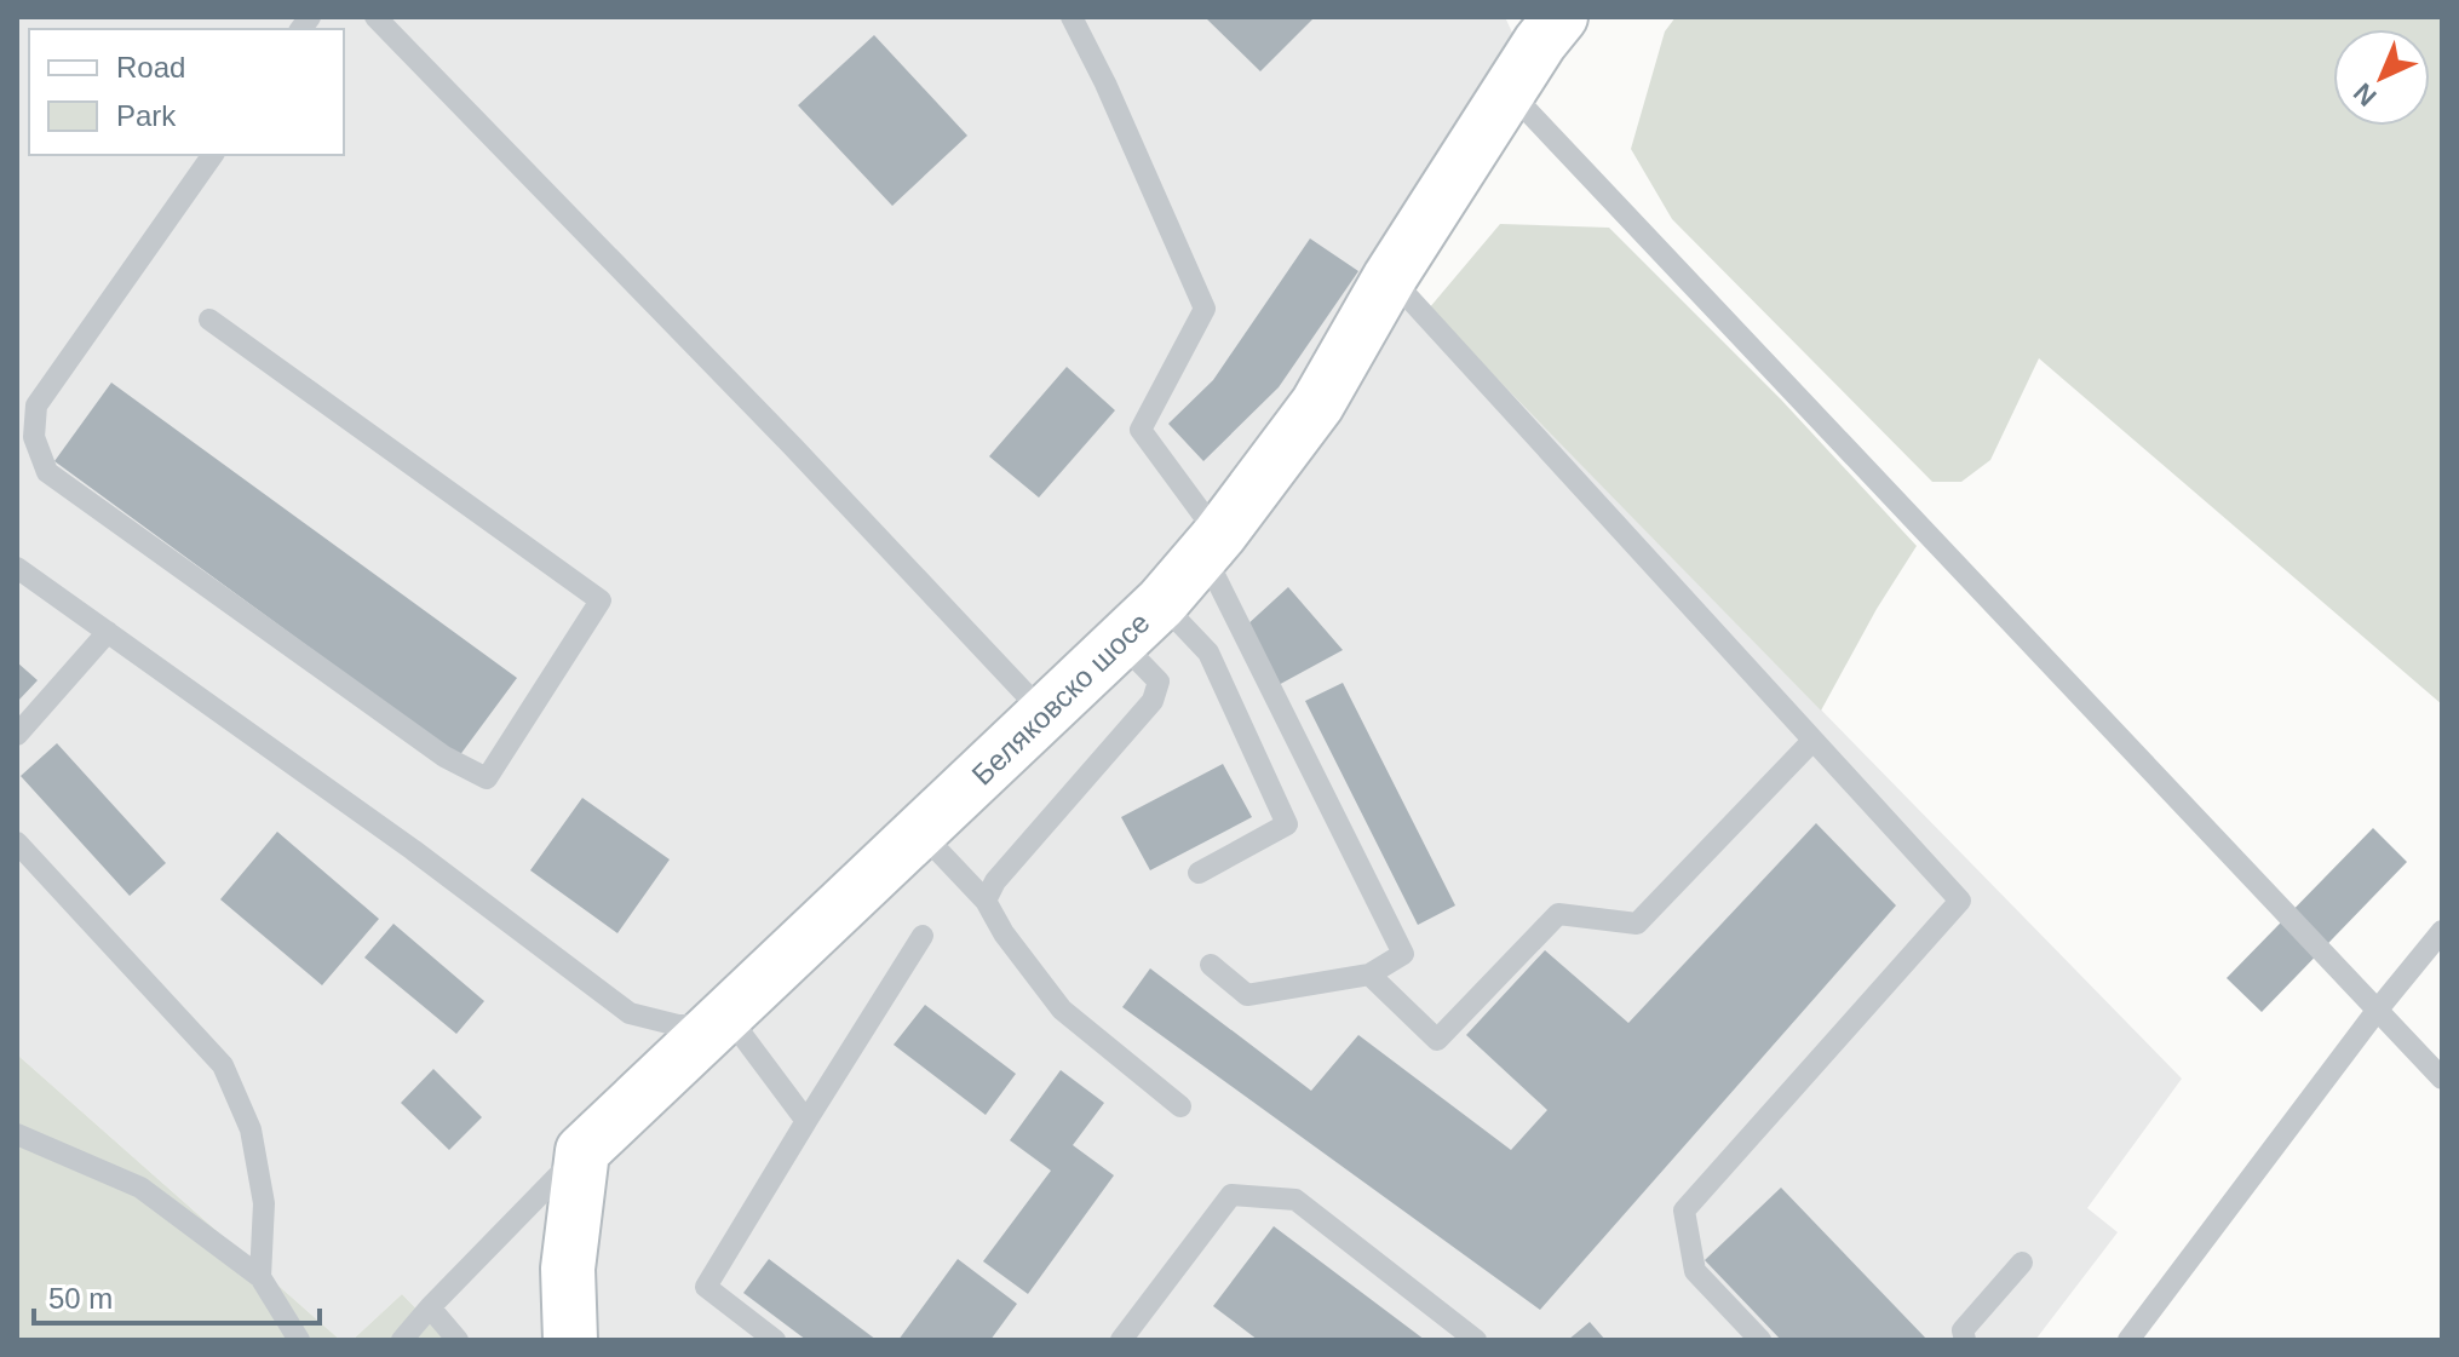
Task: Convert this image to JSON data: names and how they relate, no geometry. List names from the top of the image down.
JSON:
{
  "streets": {
    "street": ["Беляковско шосе"]
  },
  "legend": ["Road", "Park"],
  "scale_bar": "50 m",
  "north": "bottom left"
}
